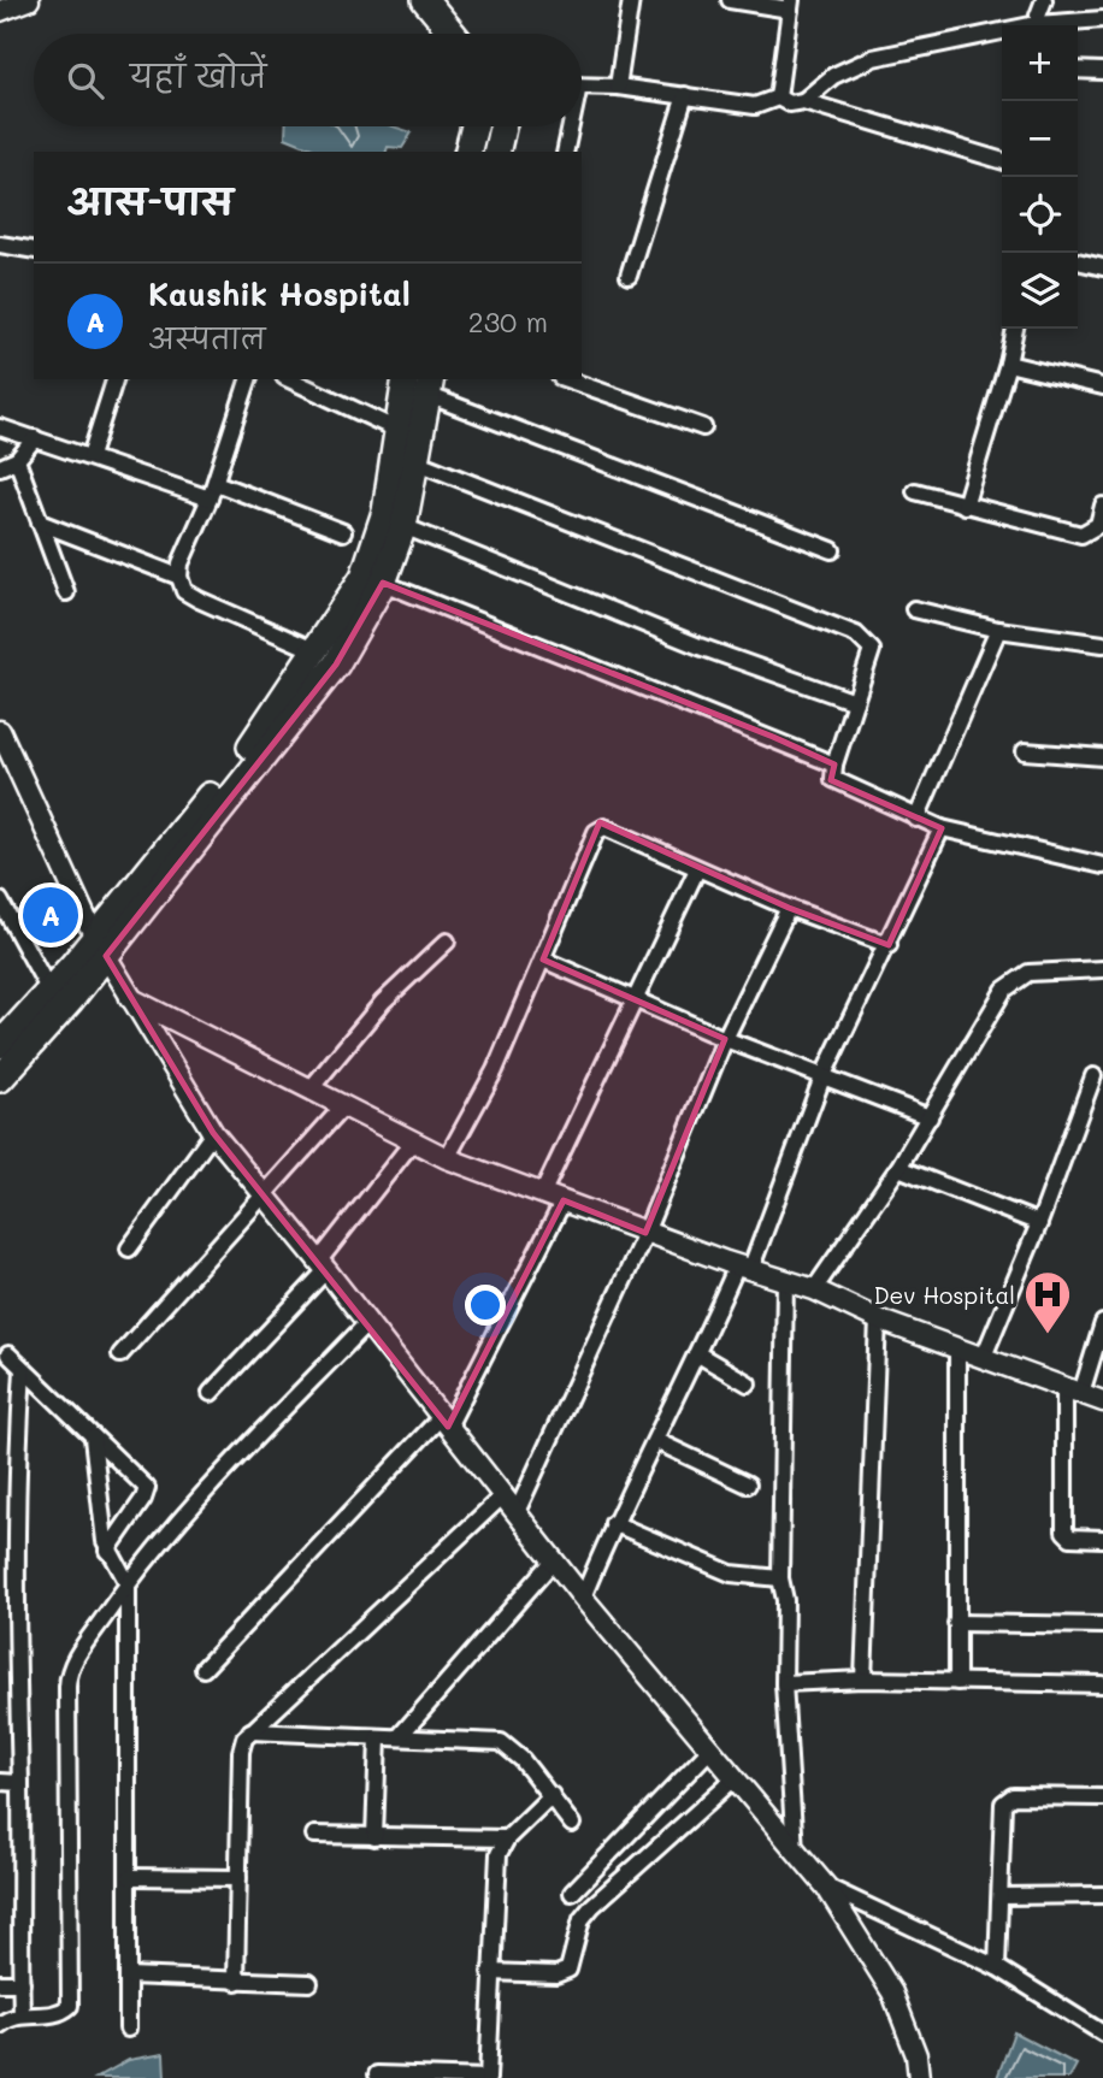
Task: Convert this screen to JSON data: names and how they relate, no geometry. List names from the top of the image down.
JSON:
{
  "places": {
    "hospital": ["Dev Hospital"]
  },
  "page": {
    "map_buttons": ["+", "−"],
    "search": "यहाँ खोजें",
    "heading": "आस-पास",
    "list": [
      {
        "mark": "A",
        "name": "Kaushik Hospital",
        "note": "अस्पताल",
        "value": "230 m"
      }
    ],
    "pins": "A"
  }
}
